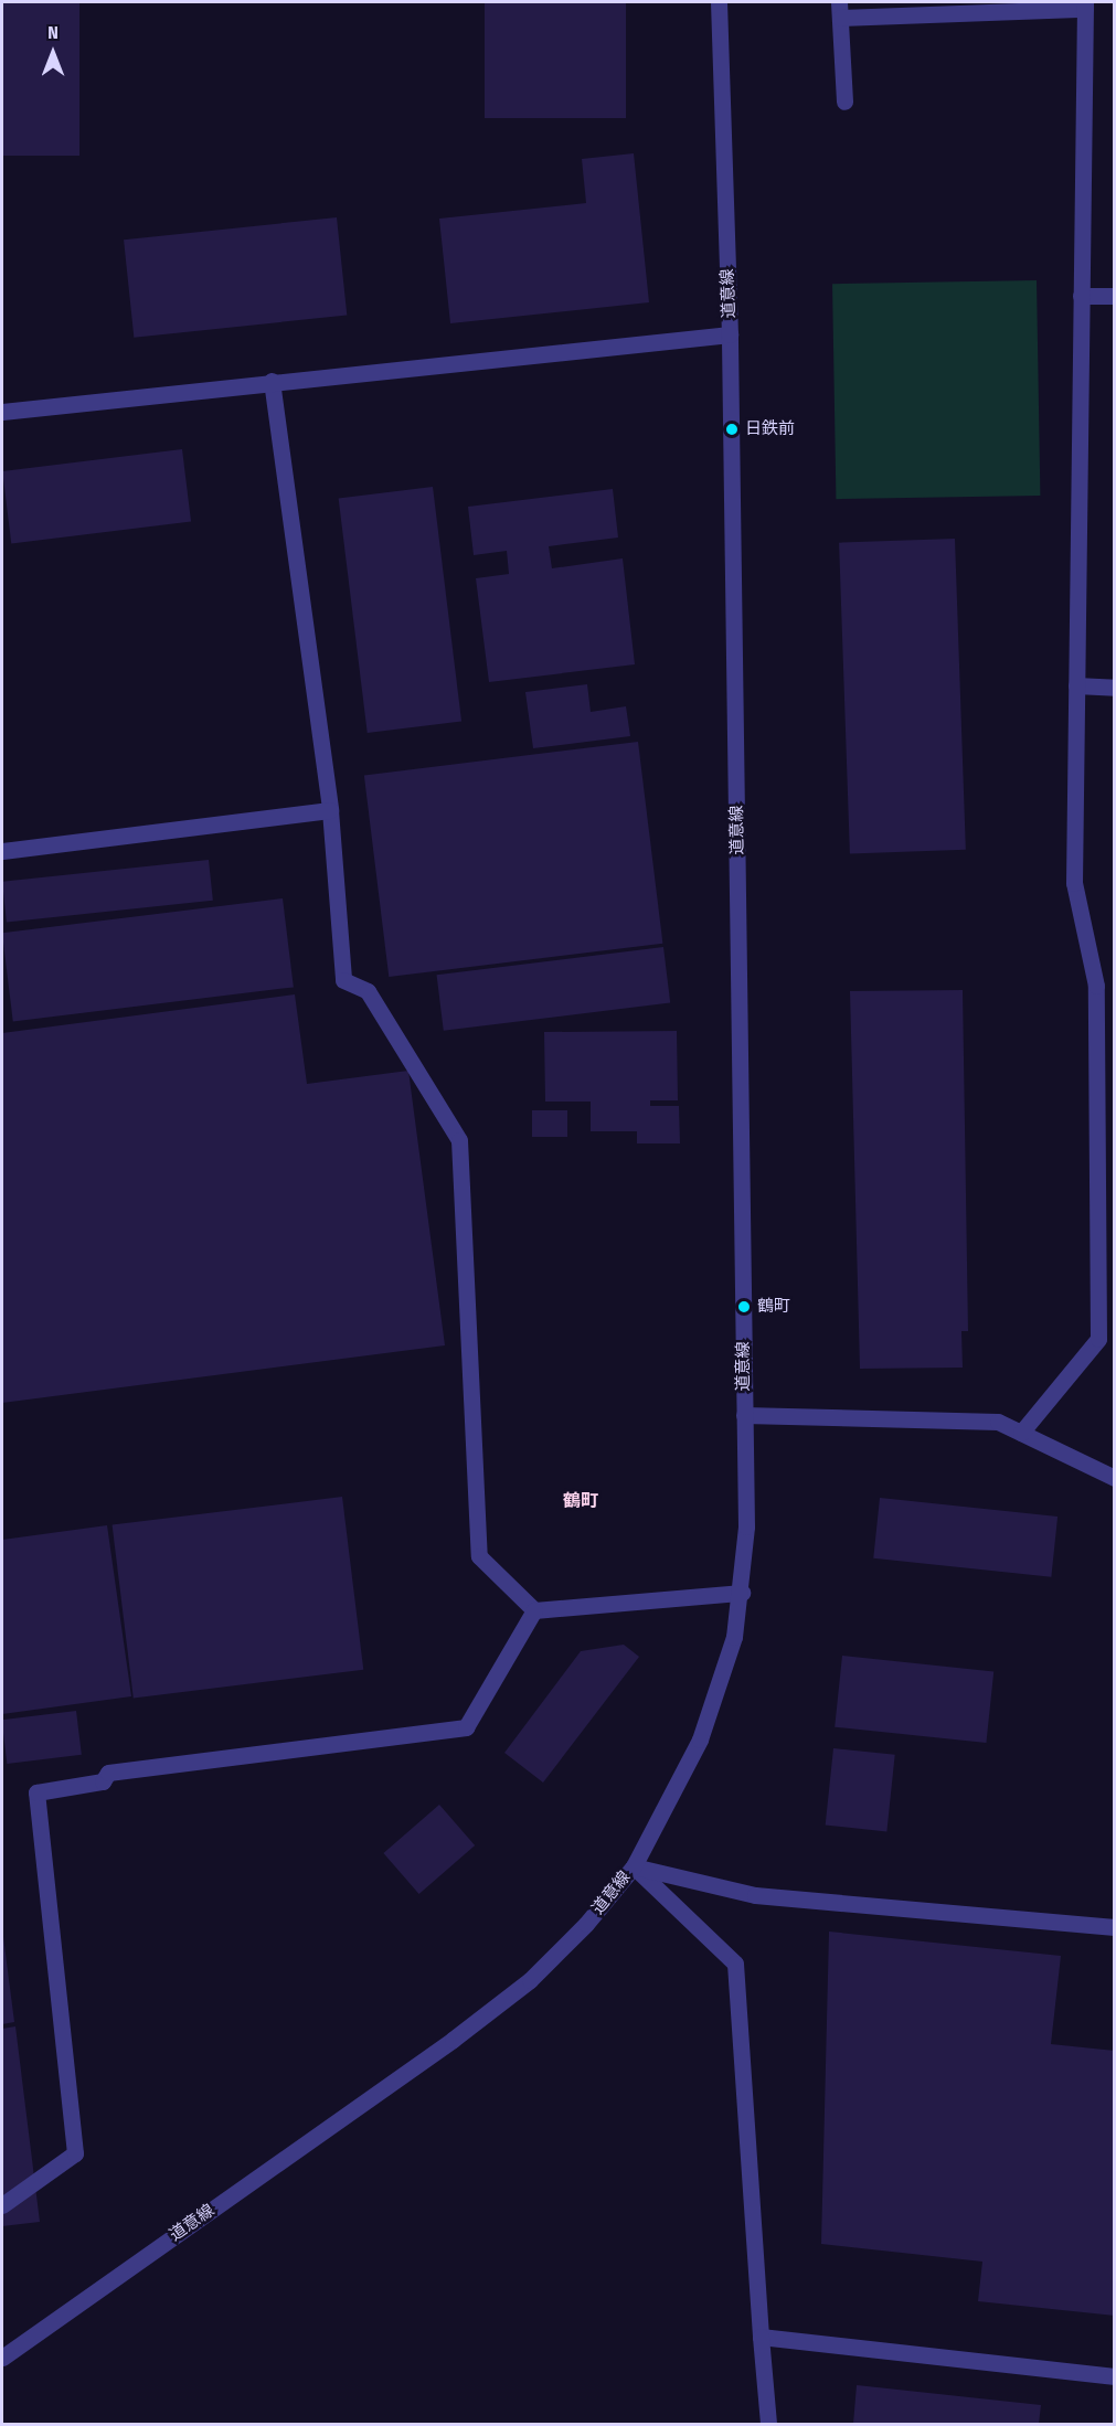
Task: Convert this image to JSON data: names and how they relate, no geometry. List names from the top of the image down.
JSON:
{
  "streets": {
    "street": ["道意線"]
  },
  "districts": ["鶴町"],
  "places": ["日鉄前", "鶴町"],
  "north": "top"
}
